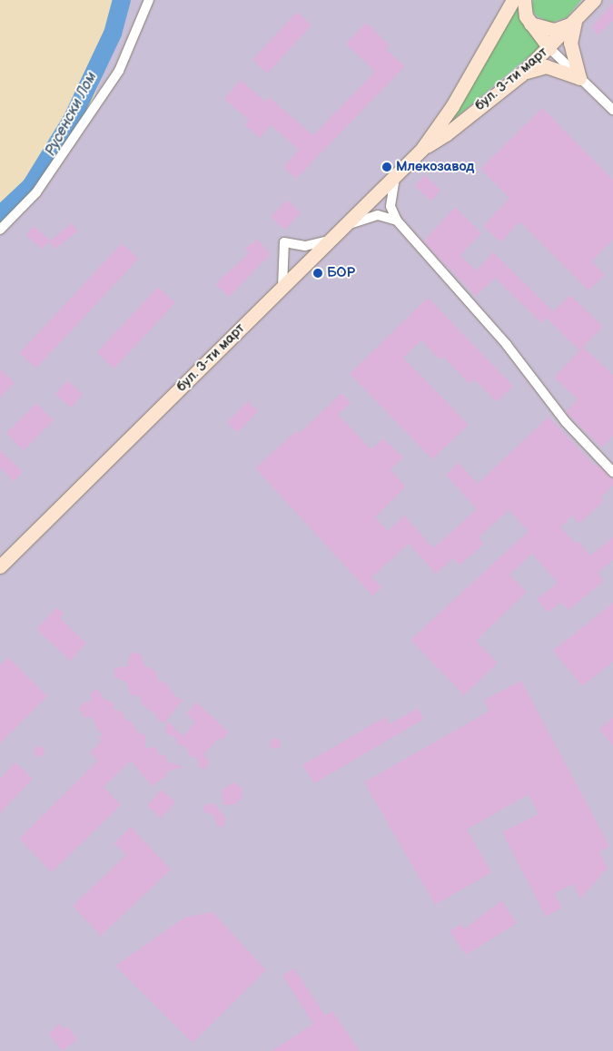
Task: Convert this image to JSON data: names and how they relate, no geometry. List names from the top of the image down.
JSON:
{
  "streets": {
    "main road": ["бул. 3-ти март"]
  },
  "water": ["Русенски Лом"],
  "places": ["Млекозавод", "БОР"]
}
